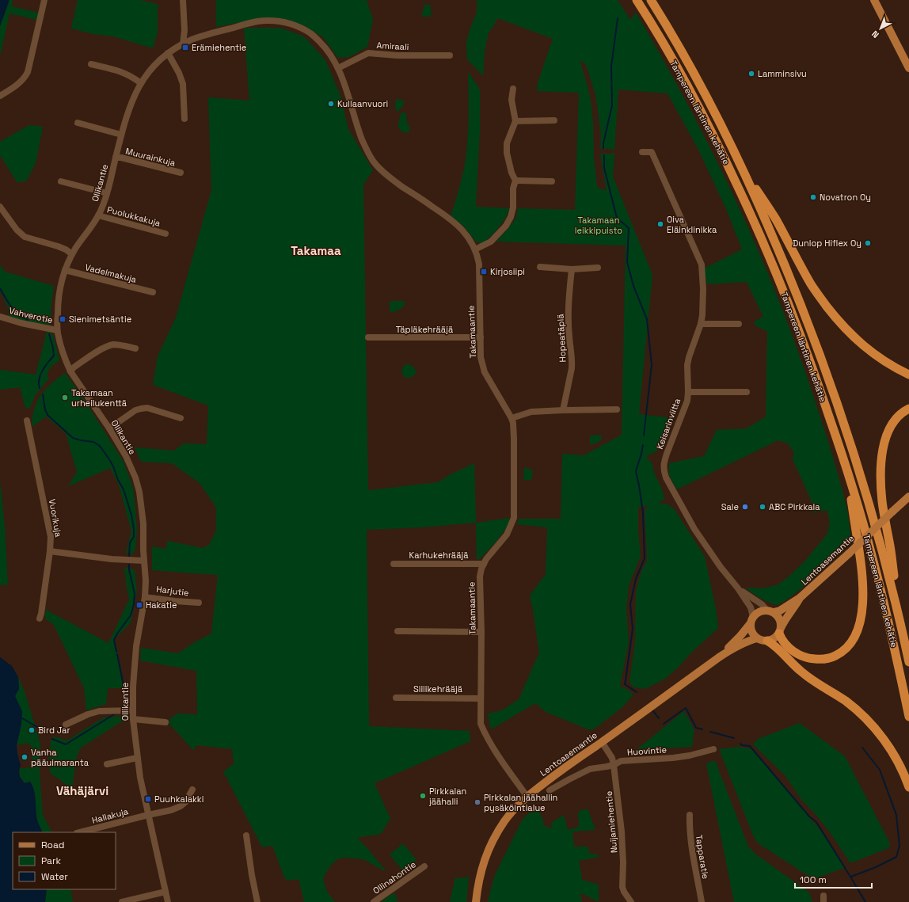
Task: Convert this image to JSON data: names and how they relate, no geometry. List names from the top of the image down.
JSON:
{
  "streets": {
    "highway": ["Tampereen läntinen kehätie"],
    "main road": ["Lentoasemantie"],
    "street": [
      "Amiraali",
      "Muurainkuja",
      "Ollikantie",
      "Puolukkakuja",
      "Vadelmakuja",
      "Vahverotie",
      "Täpläkehrääjä",
      "Takamaantie",
      "Hopeatäplä",
      "Keisarinviitta",
      "Vuorikuja",
      "Karhukehrääjä",
      "Harjutie",
      "Siilikehrääjä",
      "Huovintie",
      "Hallakuja",
      "Nuijamiehentie",
      "Tapparatie",
      "Ollinahontie"
    ]
  },
  "crossings": [
    ["Amiraali", "Takamaantie"],
    ["Muurainkuja", "Ollikantie"],
    ["Ollikantie", "Puolukkakuja"],
    ["Ollikantie", "Vadelmakuja"],
    ["Ollikantie", "Vahverotie"],
    ["Ollikantie", "Takamaantie"],
    ["Ollikantie", "Harjutie"],
    ["Ollikantie", "Hallakuja"],
    ["Täpläkehrääjä", "Takamaantie"],
    ["Takamaantie", "Karhukehrääjä"],
    ["Takamaantie", "Lentoasemantie"],
    ["Takamaantie", "Siilikehrääjä"],
    ["Keisarinviitta", "Lentoasemantie"],
    ["Lentoasemantie", "Nuijamiehentie"],
    ["Huovintie", "Nuijamiehentie"]
  ],
  "districts": ["Takamaa", "Vähäjärvi"],
  "parks": ["Takamaan leikkipuisto"],
  "places": {
    "transit": [
      "Erämiehentie",
      "Kirjosiipi",
      "Sienimetsäntie",
      "Hakatie",
      "Puuhkalakki"
    ],
    "other": [
      "Lamminsivu",
      "Kullaanvuori",
      "Novatron Oy",
      "Oiva Eläinklinikka",
      "Dunlop Hiflex Oy",
      "Takamaan urheilukenttä",
      "Sale",
      "ABC Pirkkala",
      "Bird Jar",
      "Vanha pääuimaranta",
      "Pirkkalan jäähalli",
      "Pirkkalan jäähallin pysäköintialue"
    ]
  },
  "legend": ["Road", "Park", "Water"],
  "scale_bar": "100 m",
  "north": "bottom left"
}
